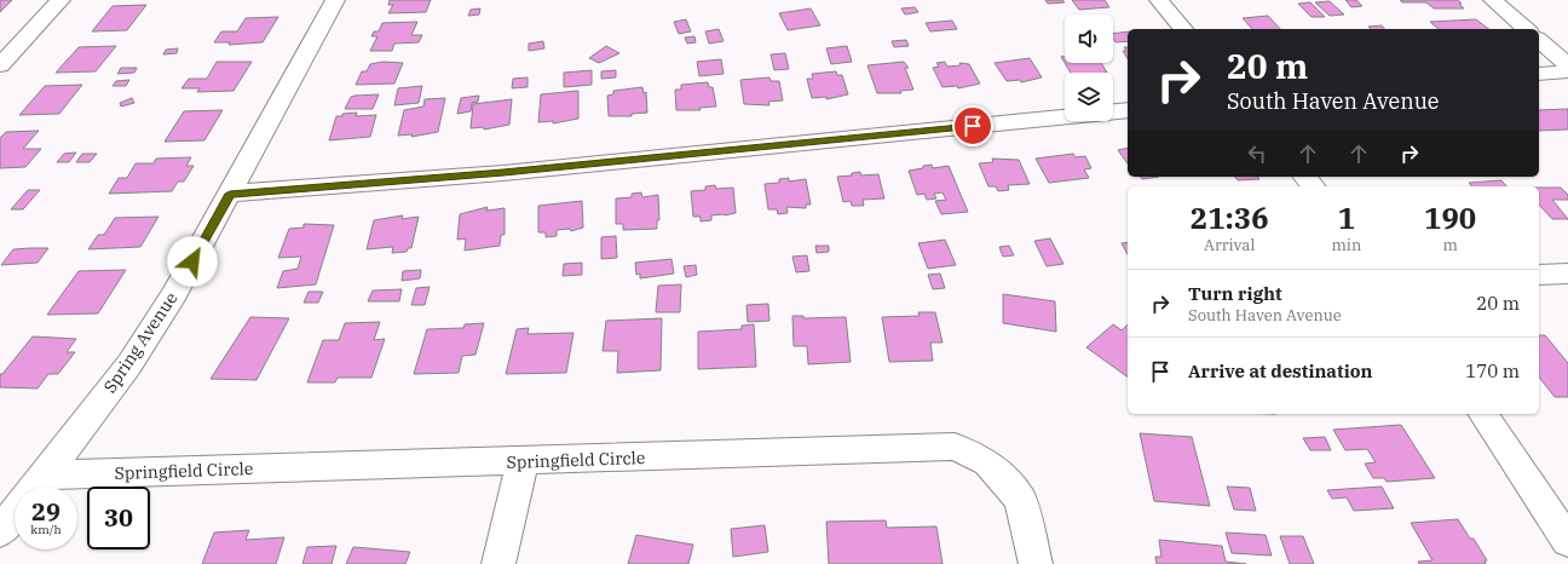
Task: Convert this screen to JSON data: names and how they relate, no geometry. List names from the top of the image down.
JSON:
{
  "streets": {
    "street": ["Spring Avenue", "Springfield Circle"]
  },
  "page": {
    "turn": ["20 m", "South Haven Avenue"],
    "eta": [
      "21:36",
      "Arrival",
      "1",
      "min",
      "190",
      "m"
    ],
    "list": [
      {
        "name": "Turn right",
        "note": "South Haven Avenue",
        "value": "20 m"
      },
      {
        "name": "Arrive at destination",
        "value": "170 m"
      }
    ],
    "speed": "29 km/h",
    "limit": "30"
  }
}
